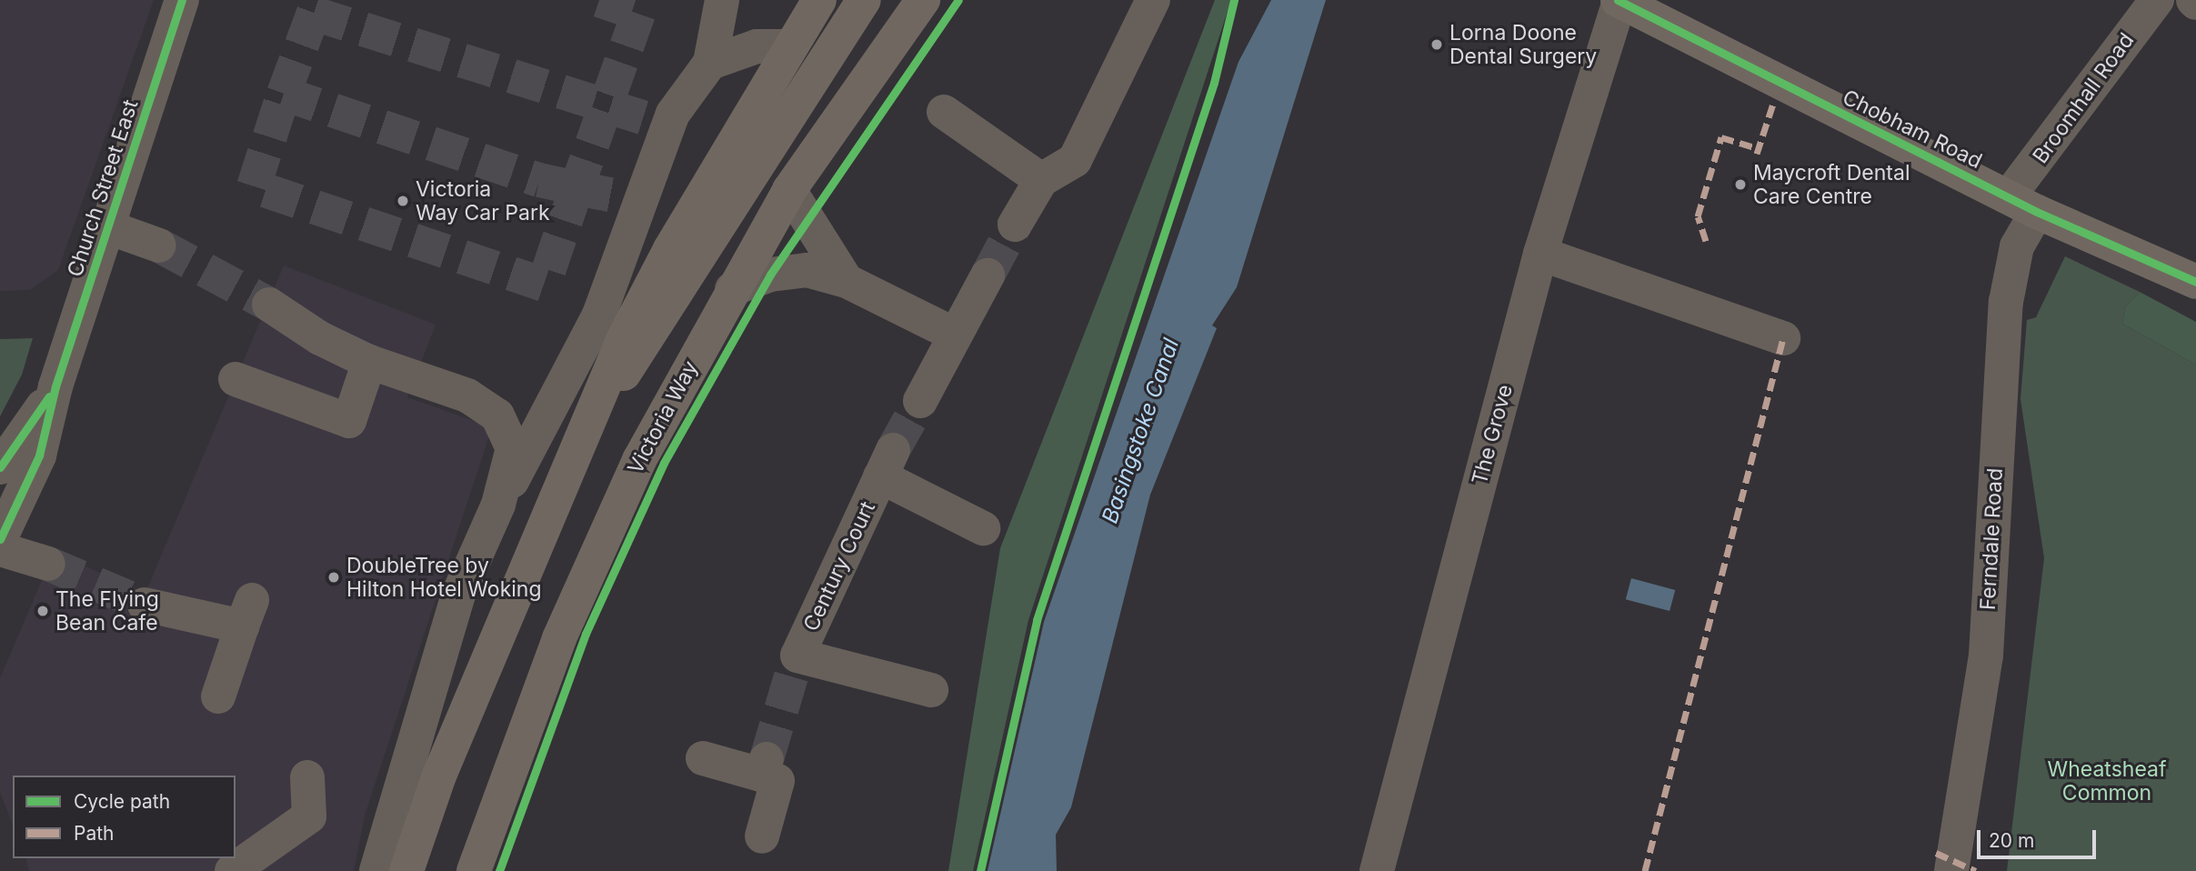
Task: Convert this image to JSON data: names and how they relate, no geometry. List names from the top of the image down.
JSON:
{
  "streets": {
    "main road": ["Chobham Road", "Victoria Way"],
    "street": [
      "Broomhall Road",
      "Church Street East",
      "The Grove",
      "Ferndale Road",
      "Century Court"
    ]
  },
  "crossings": [
    ["Broomhall Road", "Chobham Road"],
    ["Broomhall Road", "Ferndale Road"],
    ["Chobham Road", "The Grove"],
    ["Chobham Road", "Ferndale Road"]
  ],
  "water": ["Basingstoke Canal"],
  "parks": ["Wheatsheaf Common"],
  "places": [
    "Lorna Doone Dental Surgery",
    "Maycroft Dental Care Centre",
    "Victoria Way Car Park",
    "DoubleTree by Hilton Hotel Woking",
    "The Flying Bean Cafe"
  ],
  "legend": ["Cycle path", "Path"],
  "scale_bar": "20 m"
}
